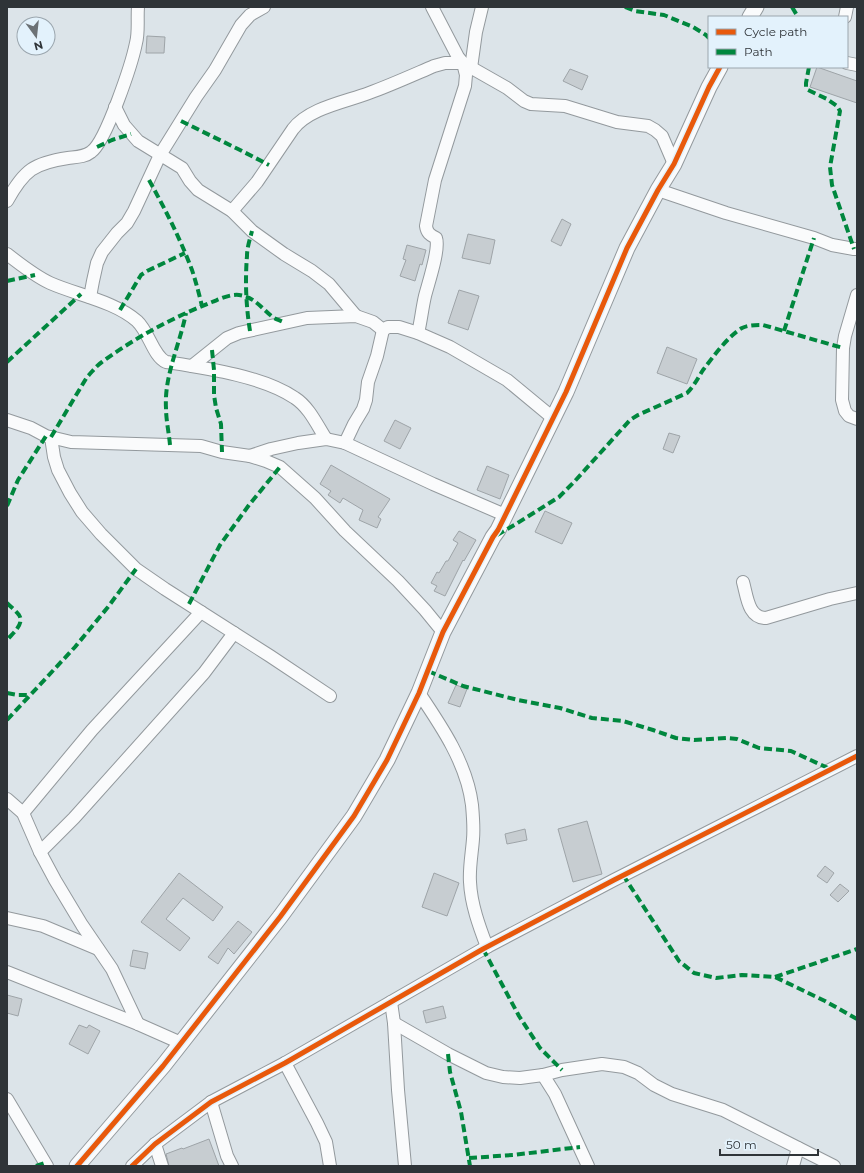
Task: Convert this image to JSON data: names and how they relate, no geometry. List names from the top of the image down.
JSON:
{
  "legend": ["Cycle path", "Path"],
  "scale_bar": "50 m",
  "north": "bottom"
}
